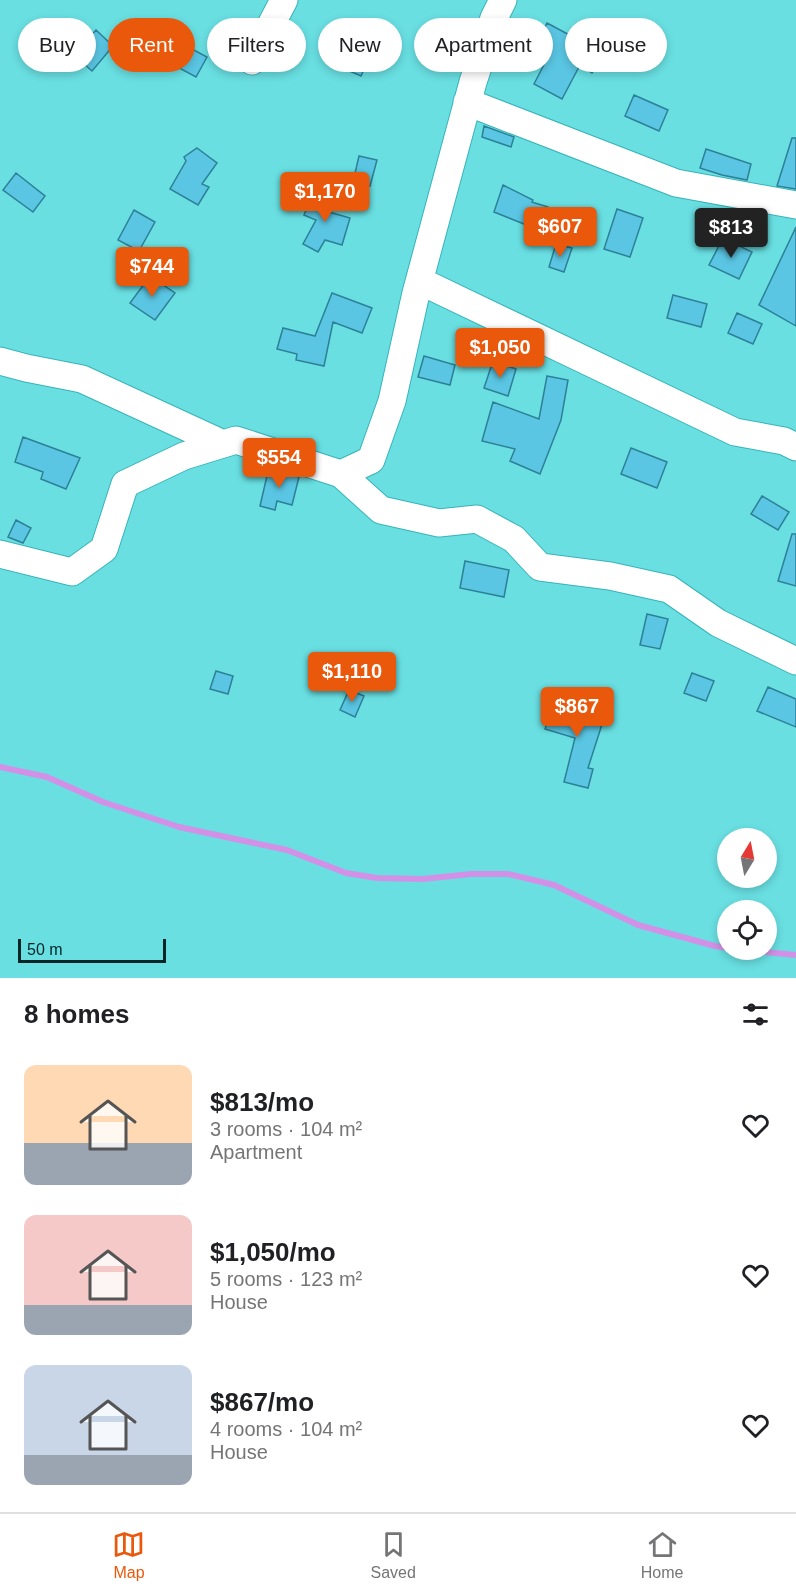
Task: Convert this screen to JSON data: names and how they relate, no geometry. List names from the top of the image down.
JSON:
{
  "scale_bar": "50 m",
  "north": "top",
  "page": {
    "chip": [
      "Buy",
      "Rent",
      "Filters",
      "New",
      "Apartment",
      "House"
    ],
    "price": [
      "$1,170",
      "$607",
      "$813",
      "$744",
      "$1,050",
      "$554",
      "$1,110",
      "$867"
    ],
    "scale": "50 m",
    "heading": "8 homes",
    "list": [
      {
        "name": "$813/mo",
        "note": "3 rooms · 104 m² · Apartment"
      },
      {
        "name": "$1,050/mo",
        "note": "5 rooms · 123 m² · House"
      },
      {
        "name": "$867/mo",
        "note": "4 rooms · 104 m² · House"
      }
    ],
    "tabs": ["Map", "Saved", "Home"]
  }
}
